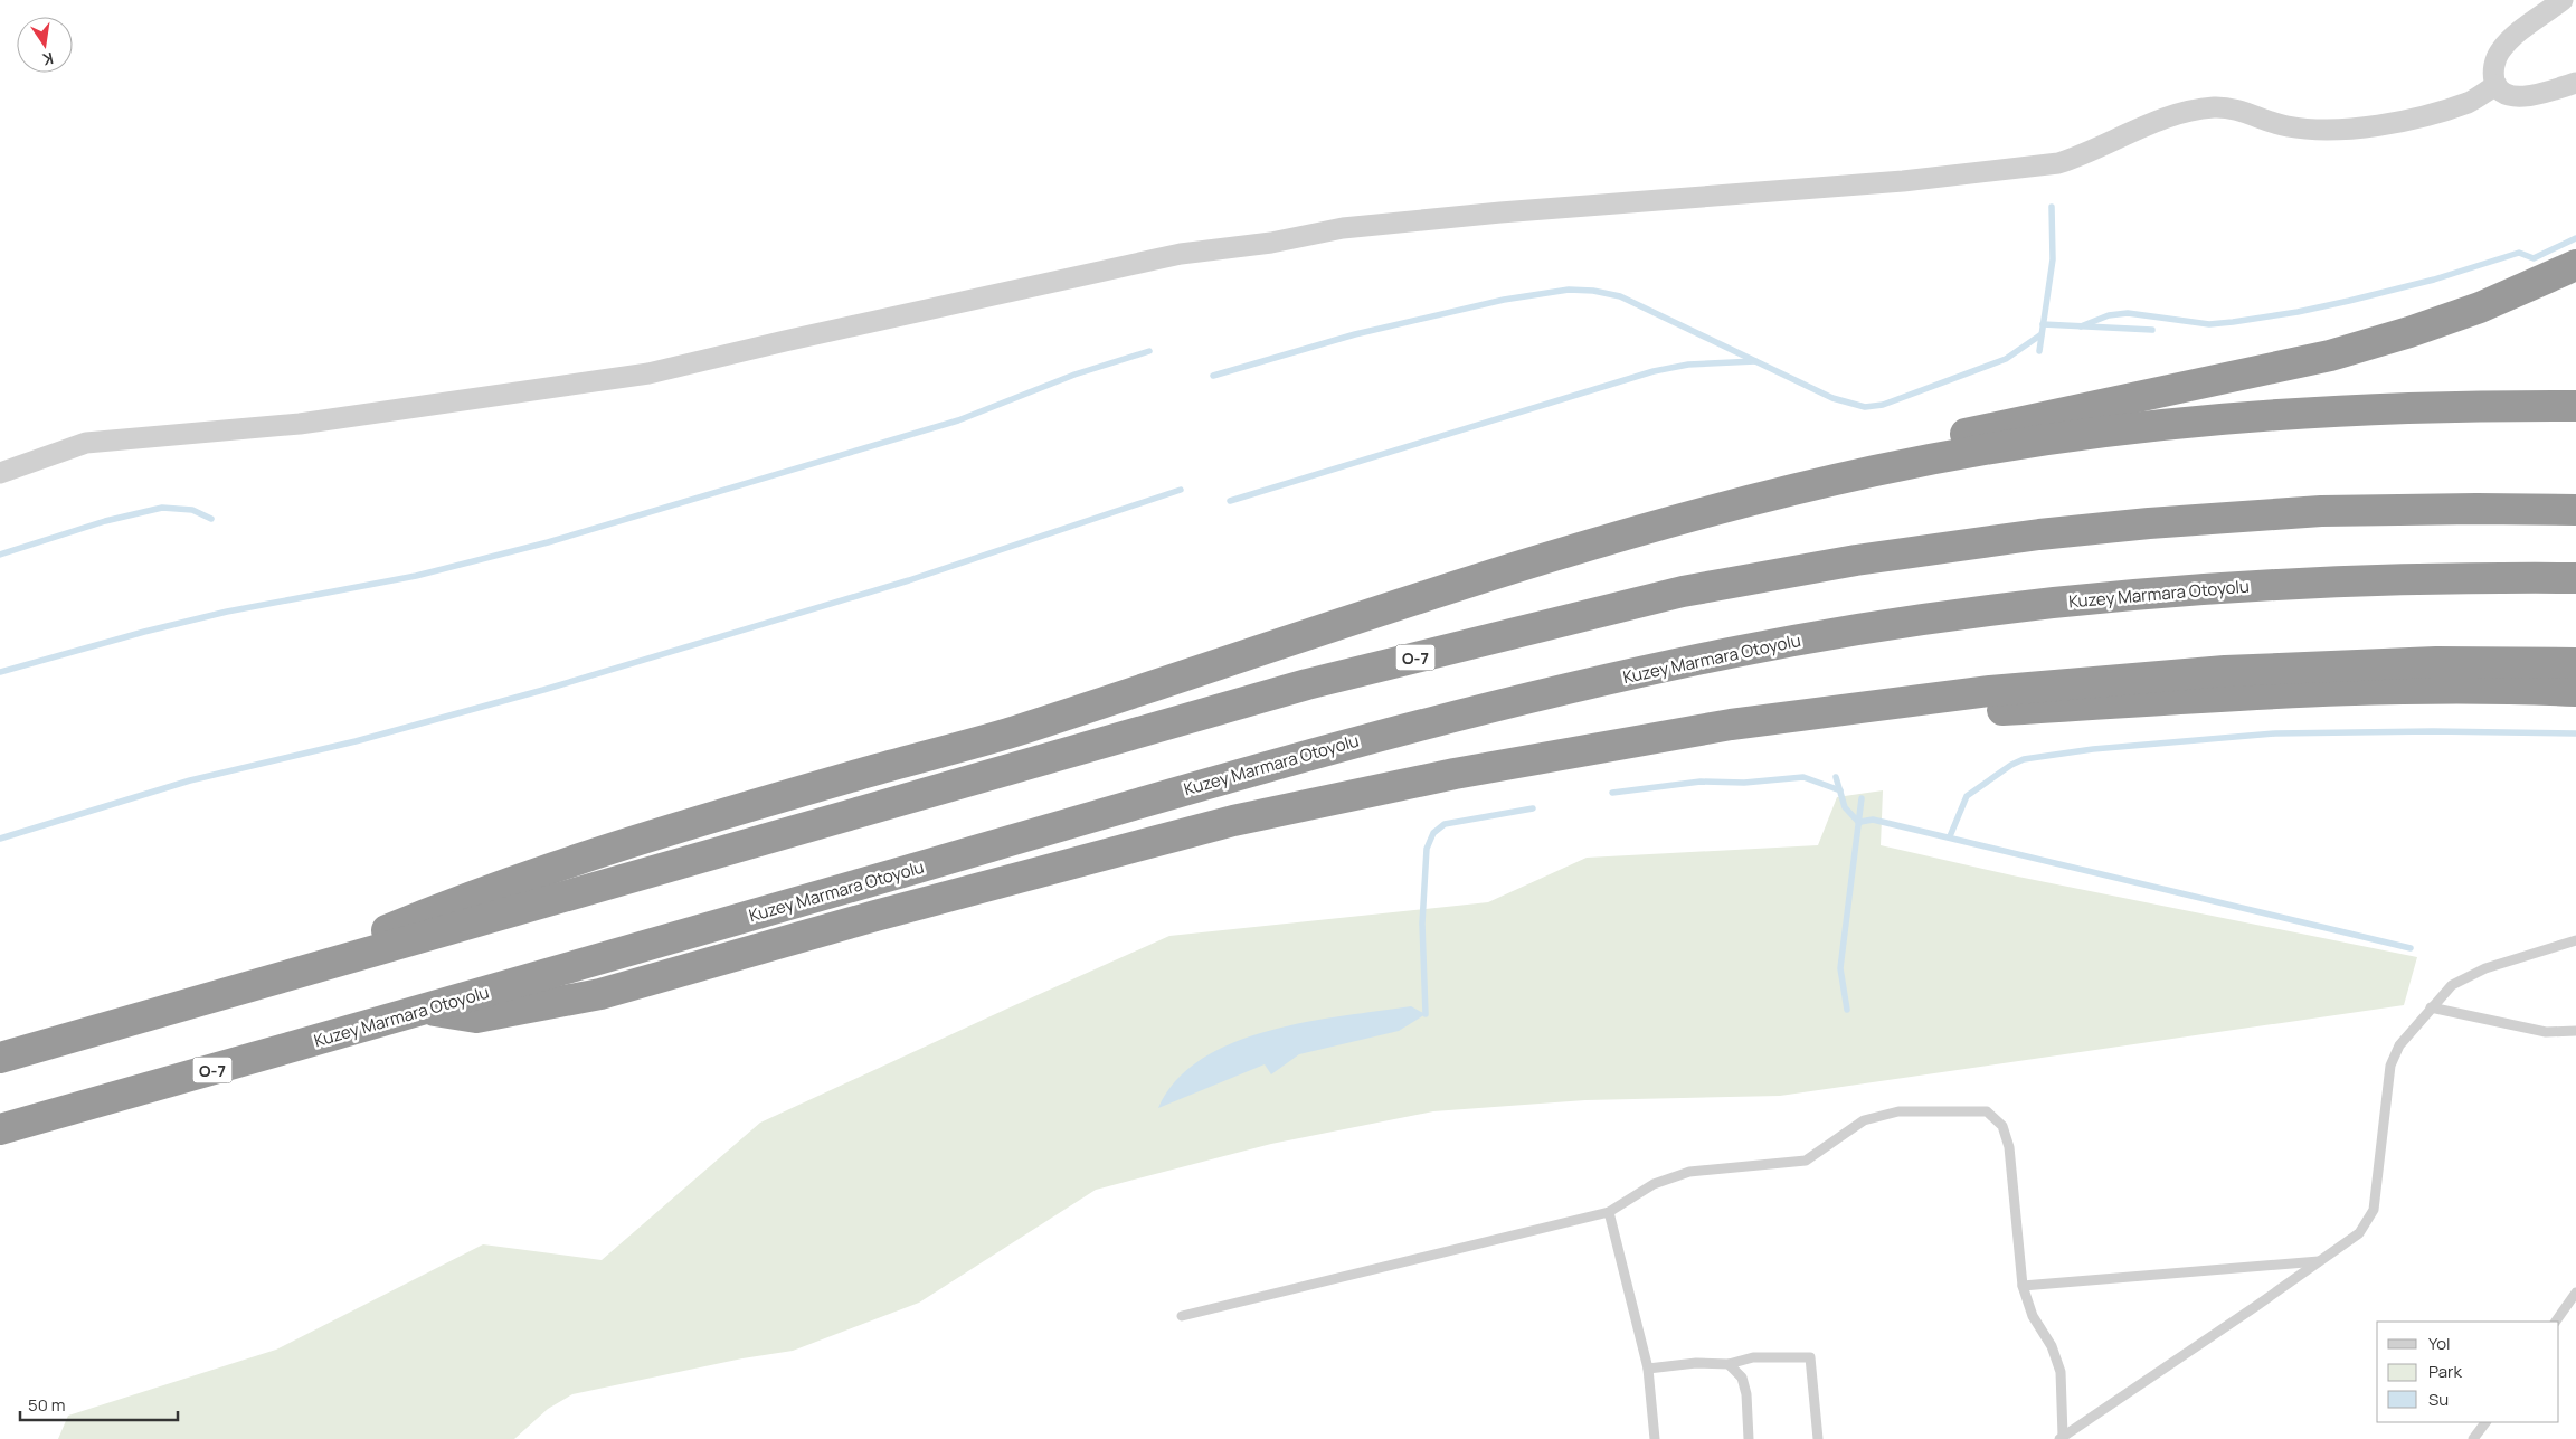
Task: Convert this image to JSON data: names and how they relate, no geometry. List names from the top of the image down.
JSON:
{
  "streets": {
    "highway": ["Kuzey Marmara Otoyolu", "O-7"]
  },
  "legend": ["Yol", "Park", "Su"],
  "scale_bar": "50 m",
  "north": "bottom"
}
